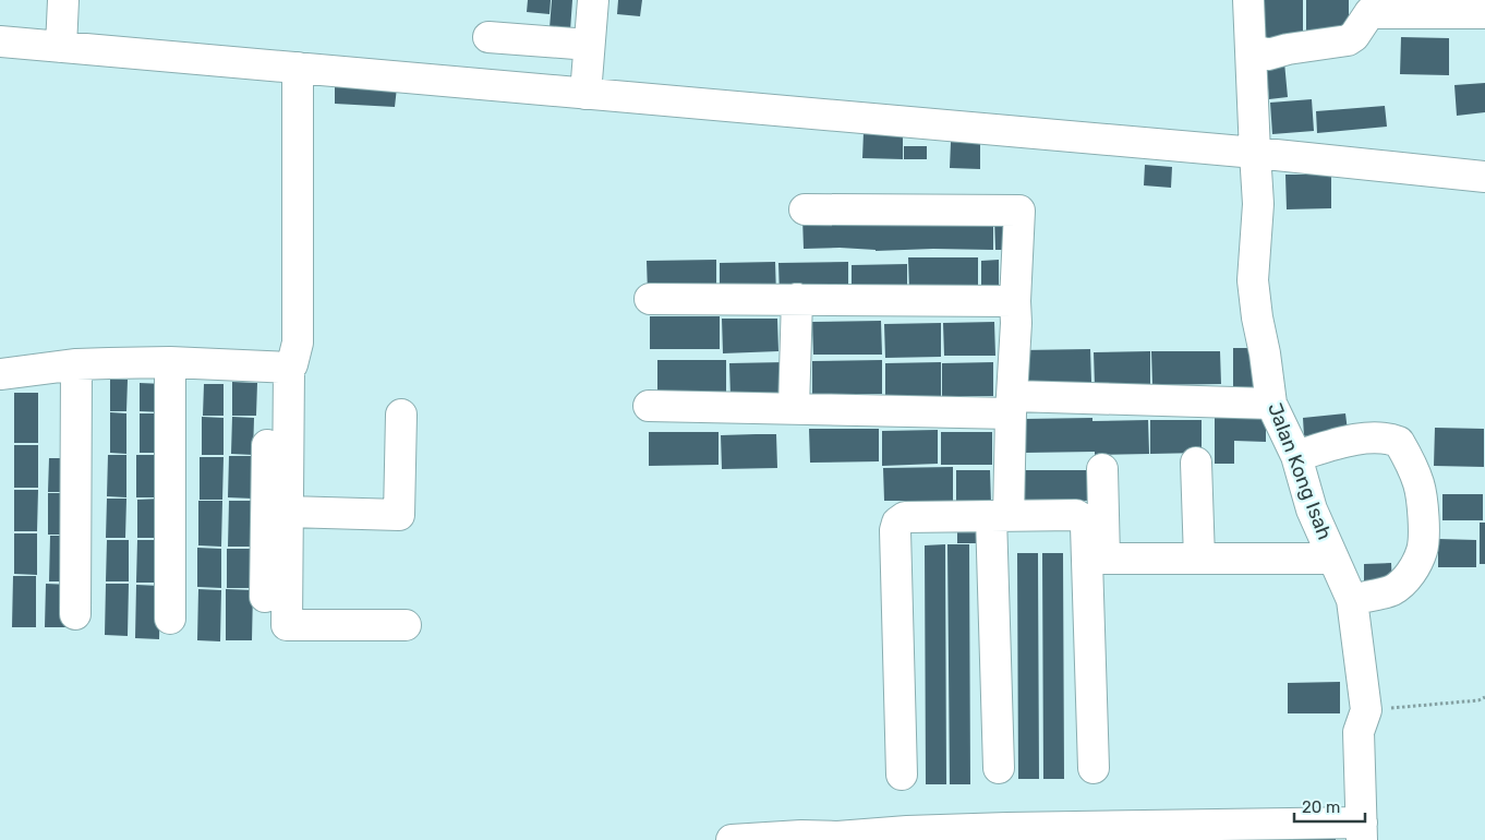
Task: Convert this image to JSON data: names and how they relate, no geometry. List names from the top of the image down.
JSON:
{
  "streets": {
    "street": ["Jalan Kong Isah"]
  },
  "scale_bar": "20 m"
}
